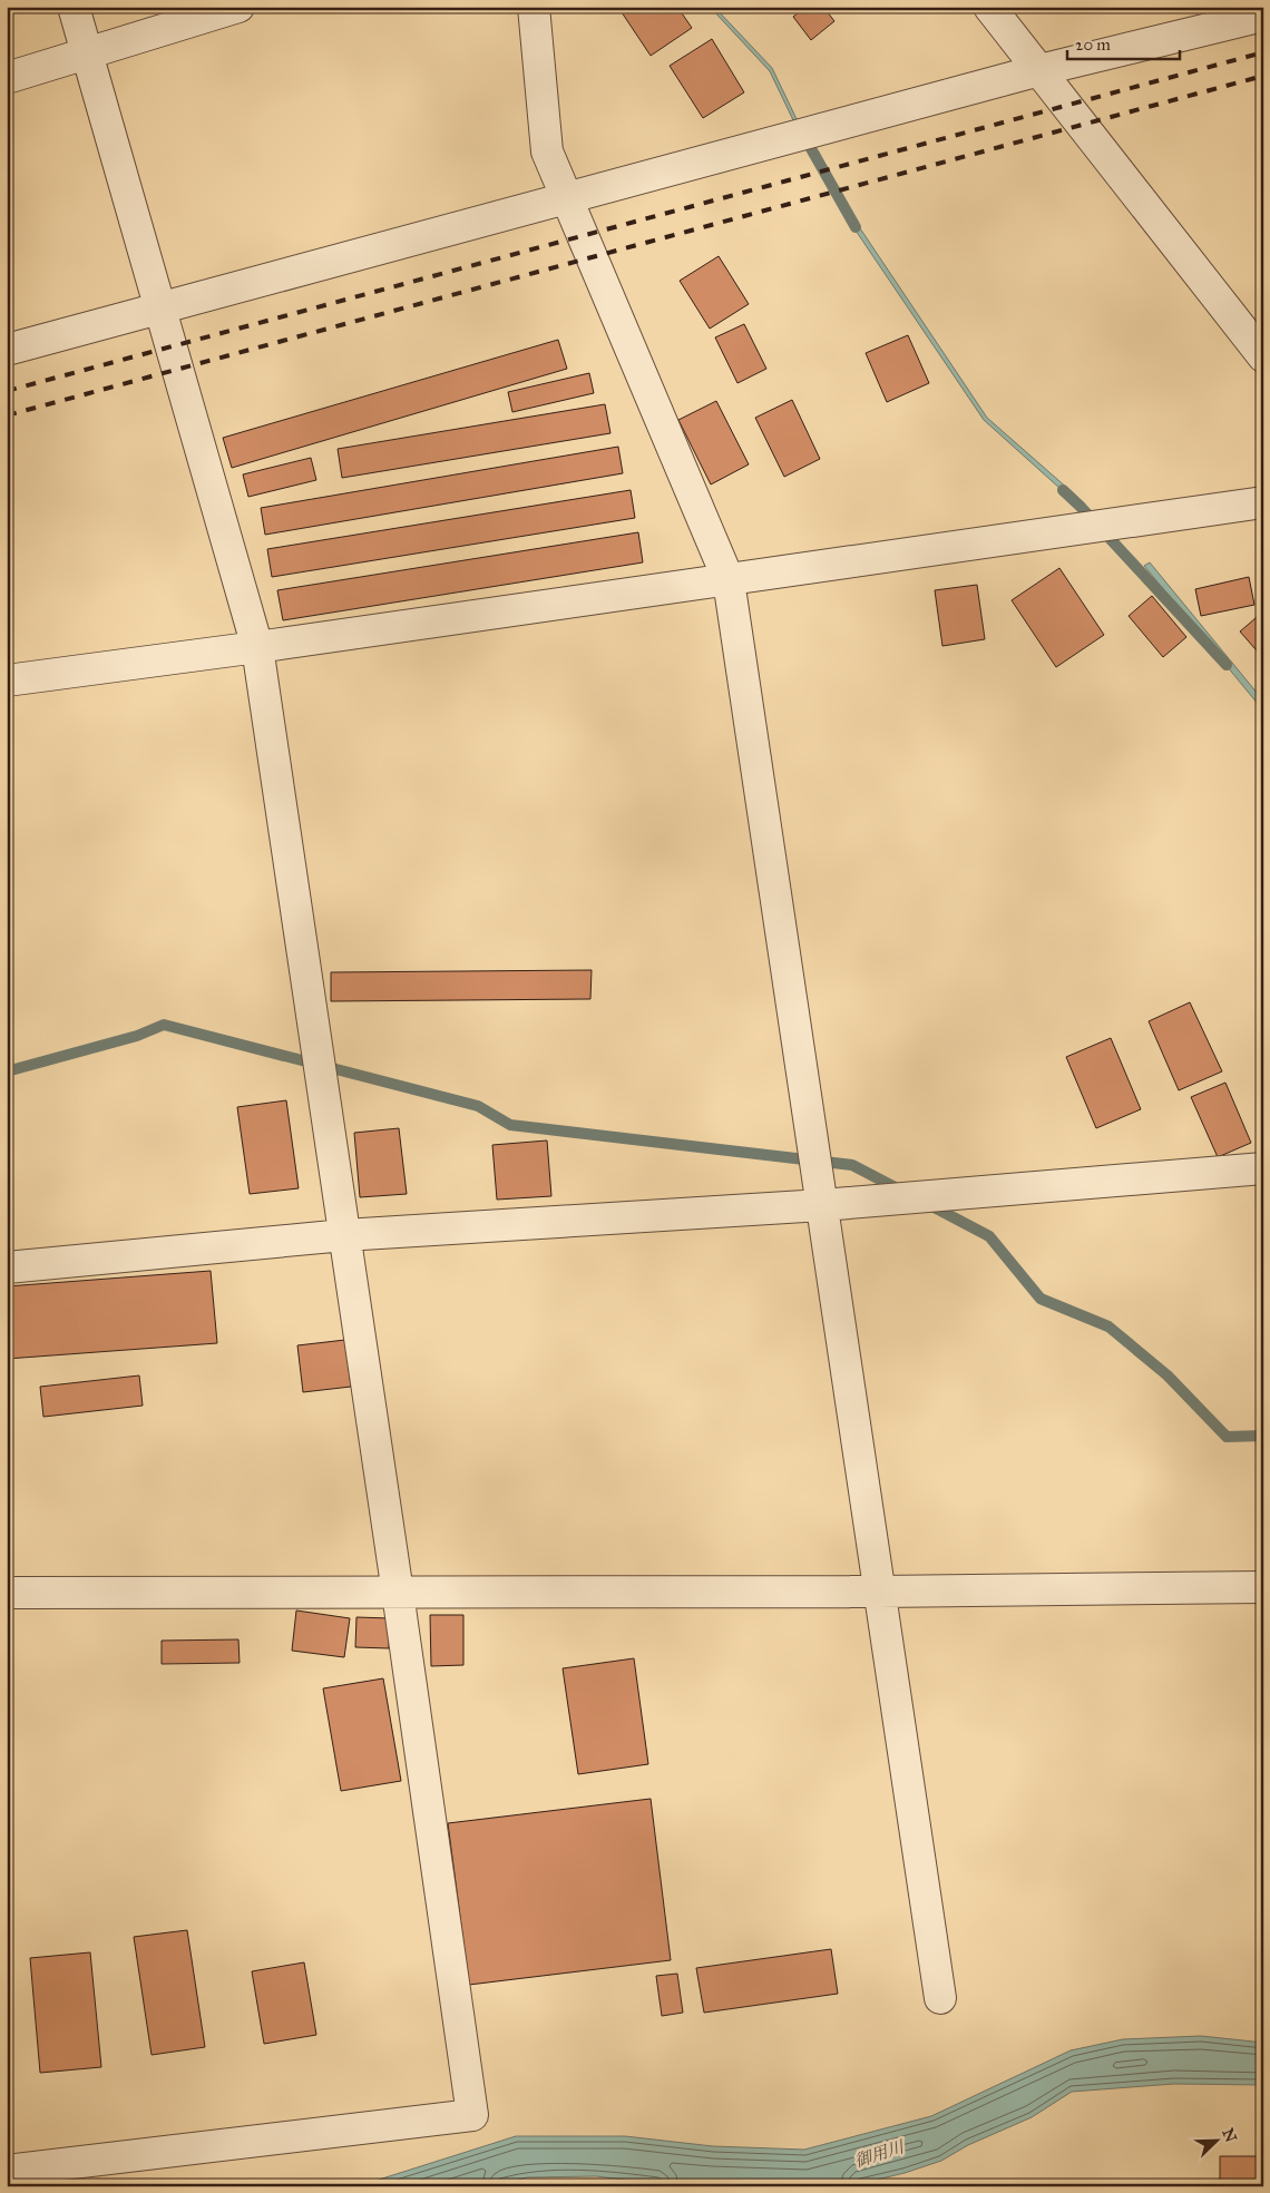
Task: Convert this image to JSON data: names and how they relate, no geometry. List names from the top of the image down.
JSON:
{
  "water": ["御用川"],
  "scale_bar": "20 m",
  "north": "top right"
}
